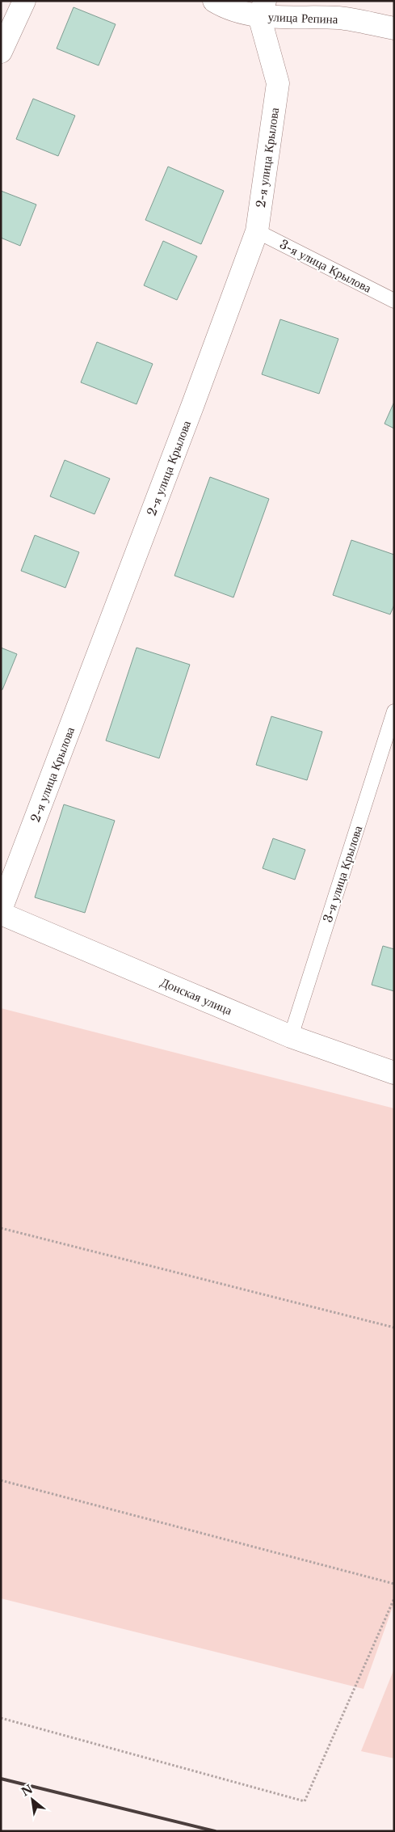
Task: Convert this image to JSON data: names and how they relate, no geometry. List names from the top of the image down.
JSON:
{
  "streets": {
    "street": ["улица Репина", "2-я улица Крылова", "Донская улица"],
    "lane": ["3-я улица Крылова"]
  },
  "crossings": [
    ["улица Репина", "2-я улица Крылова"],
    ["2-я улица Крылова", "3-я улица Крылова"],
    ["3-я улица Крылова", "Донская улица"]
  ],
  "north": "top left"
}
